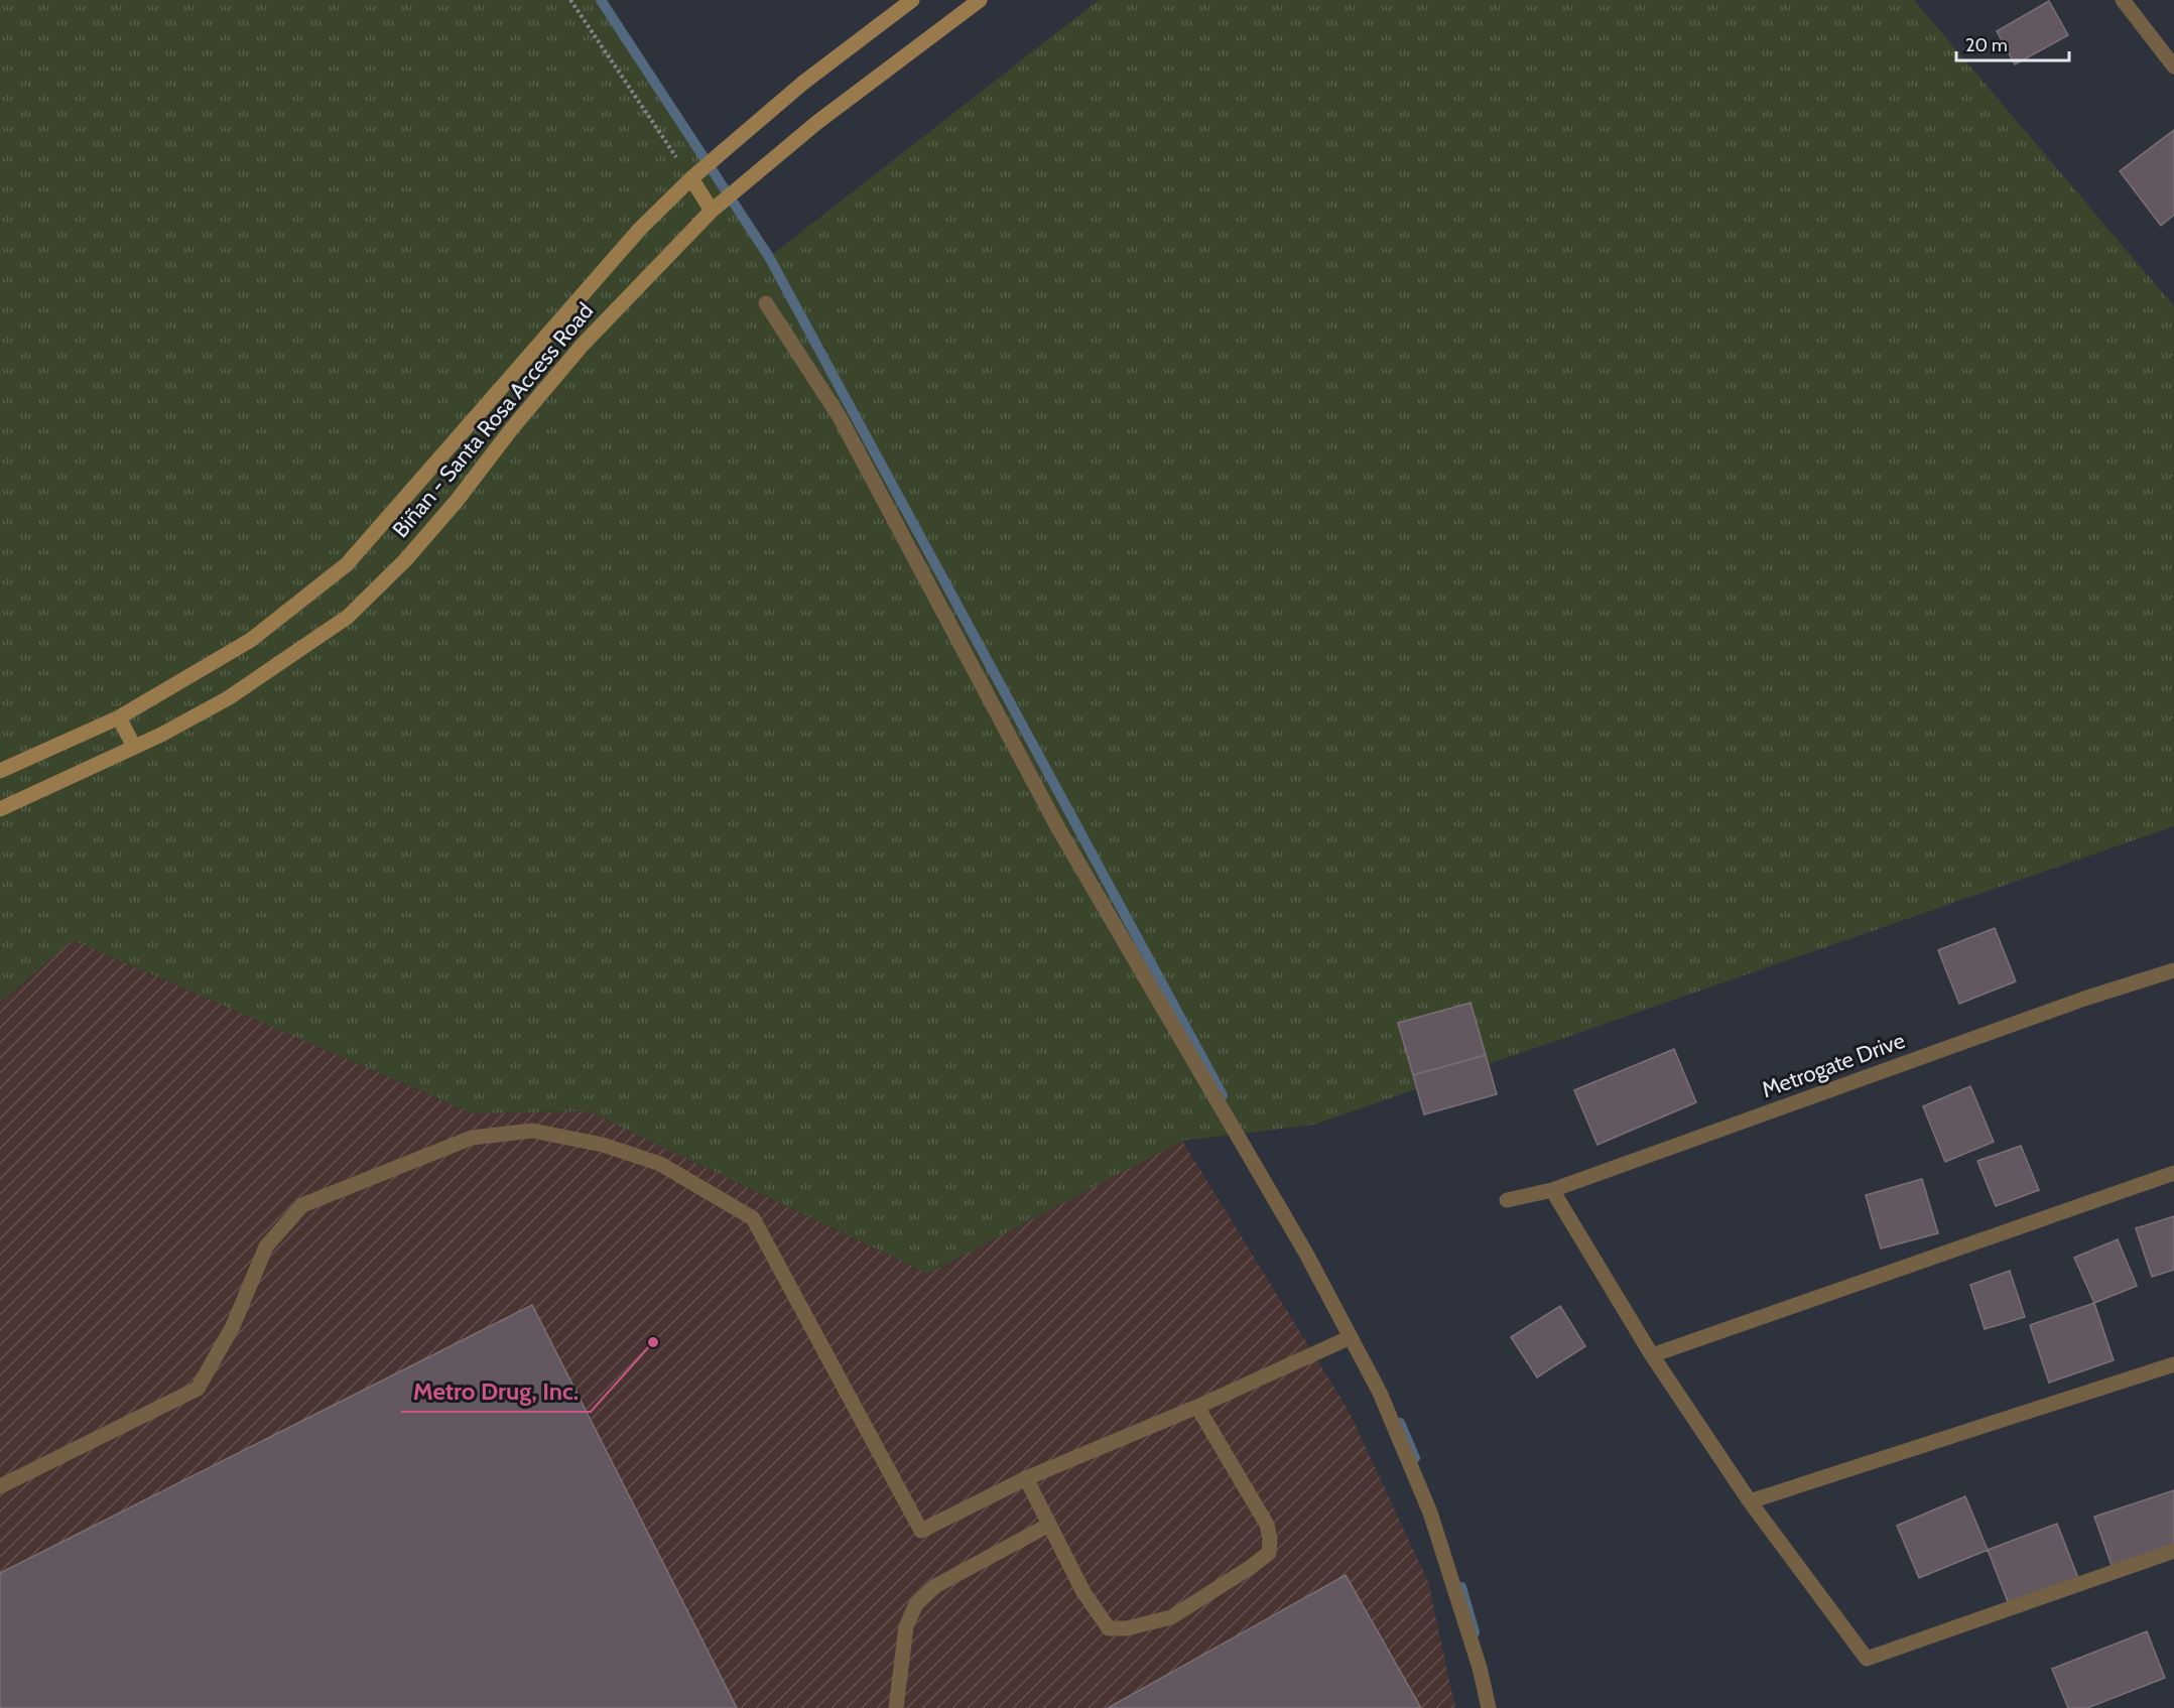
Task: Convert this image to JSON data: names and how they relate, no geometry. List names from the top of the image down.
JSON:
{
  "streets": {
    "main road": ["Biñan - Santa Rosa Access Road"],
    "street": ["Metrogate Drive"]
  },
  "places": ["Metro Drug, Inc."],
  "scale_bar": "20 m"
}
